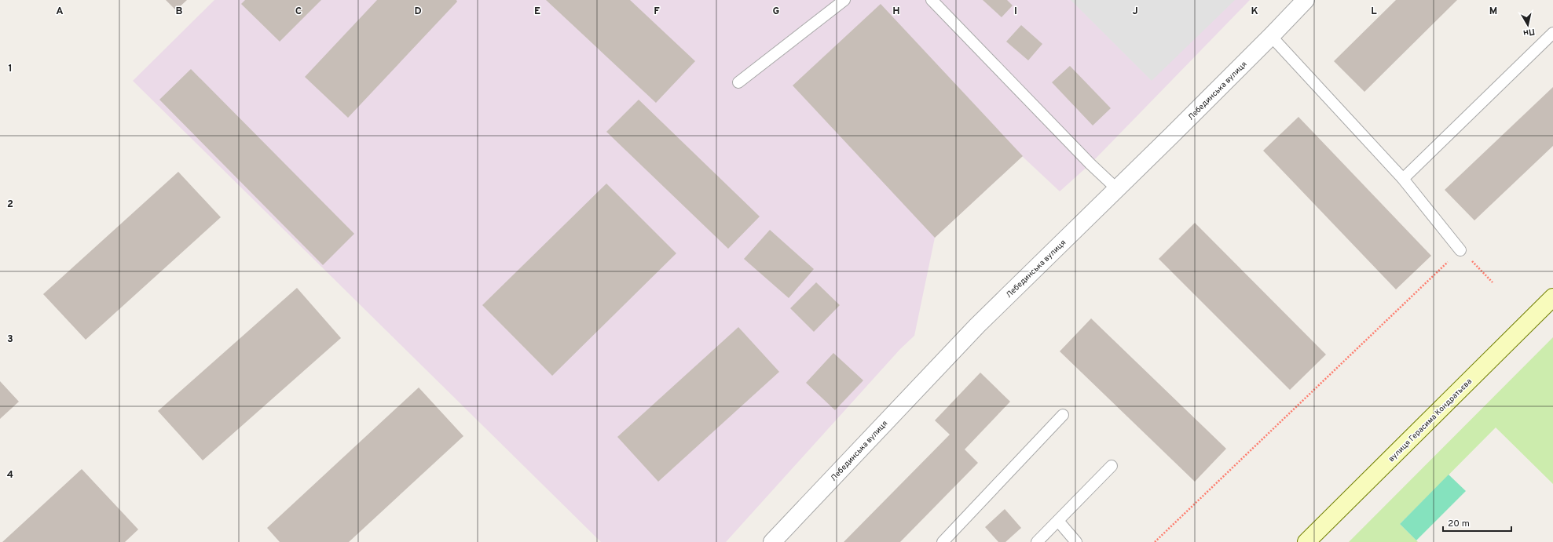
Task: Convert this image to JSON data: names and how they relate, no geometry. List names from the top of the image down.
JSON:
{
  "streets": {
    "main road": ["вулиця Герасима Кондратьєва"],
    "street": ["Лебединська вулиця"]
  },
  "scale_bar": "20 m",
  "north": "bottom",
  "grid": {
    "columns": [
      "A",
      "B",
      "C",
      "D",
      "E",
      "F",
      "G",
      "H",
      "I",
      "J",
      "K",
      "L",
      "M"
    ],
    "rows": [
      "1",
      "2",
      "3",
      "4"
    ]
  }
}
